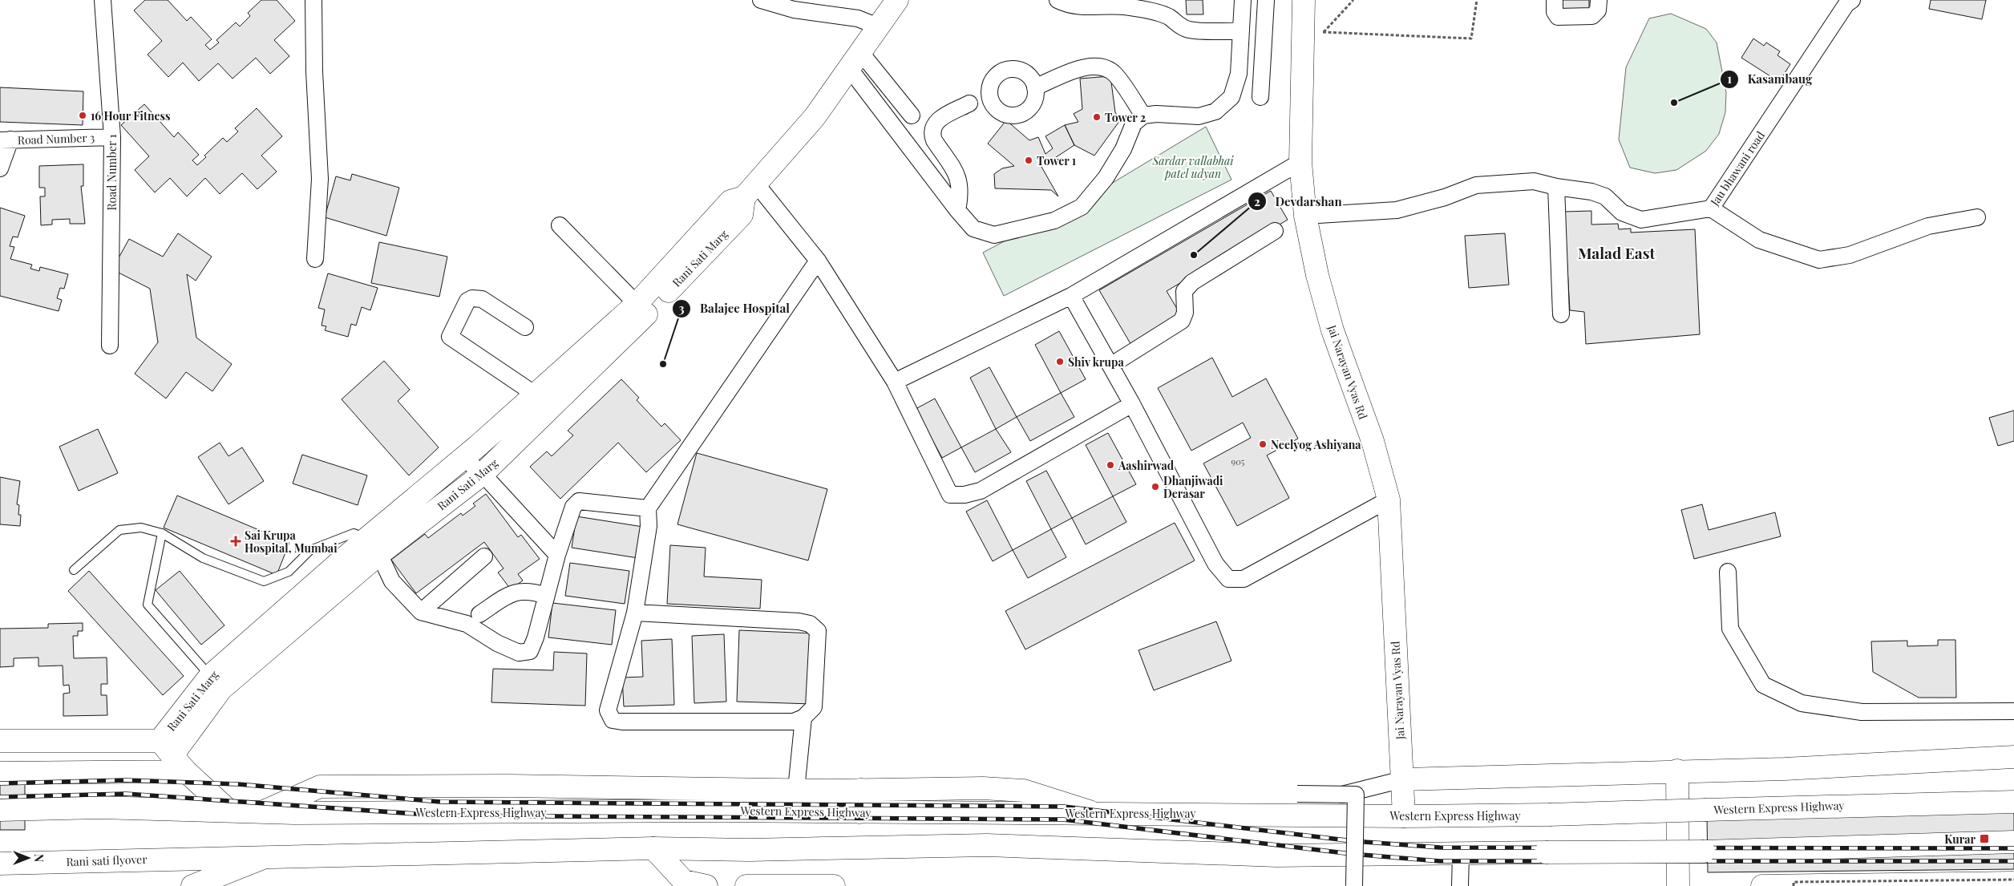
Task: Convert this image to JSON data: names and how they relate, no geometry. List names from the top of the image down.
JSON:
{
  "streets": {
    "main road": [
      "Rani Sati Marg",
      "Jai Narayan Vyas Rd",
      "Western Express Highway",
      "Rani sati flyover"
    ],
    "street": ["Road Number 3", "Jau bhawani road", "Road Number 1"]
  },
  "crossings": [
    ["Road Number 3", "Road Number 1"],
    ["Jau bhawani road", "Jai Narayan Vyas Rd"],
    ["Jai Narayan Vyas Rd", "Western Express Highway"]
  ],
  "districts": ["Malad East"],
  "parks": ["Sardar vallabhai patel udyan"],
  "places": {
    "other": [
      "Kasambaug",
      "16 Hour Fitness",
      "Tower 2",
      "Tower 1",
      "Devdarshan",
      "Shiv krupa",
      "Balajee Hospital",
      "Neelyog Ashiyana",
      "Aashirwad",
      "Dhanjiwadi Derasar"
    ],
    "health": ["Sai Krupa Hospital, Mumbai"],
    "transit": ["Kurar"]
  },
  "house_numbers": ["905"],
  "north": "right"
}
